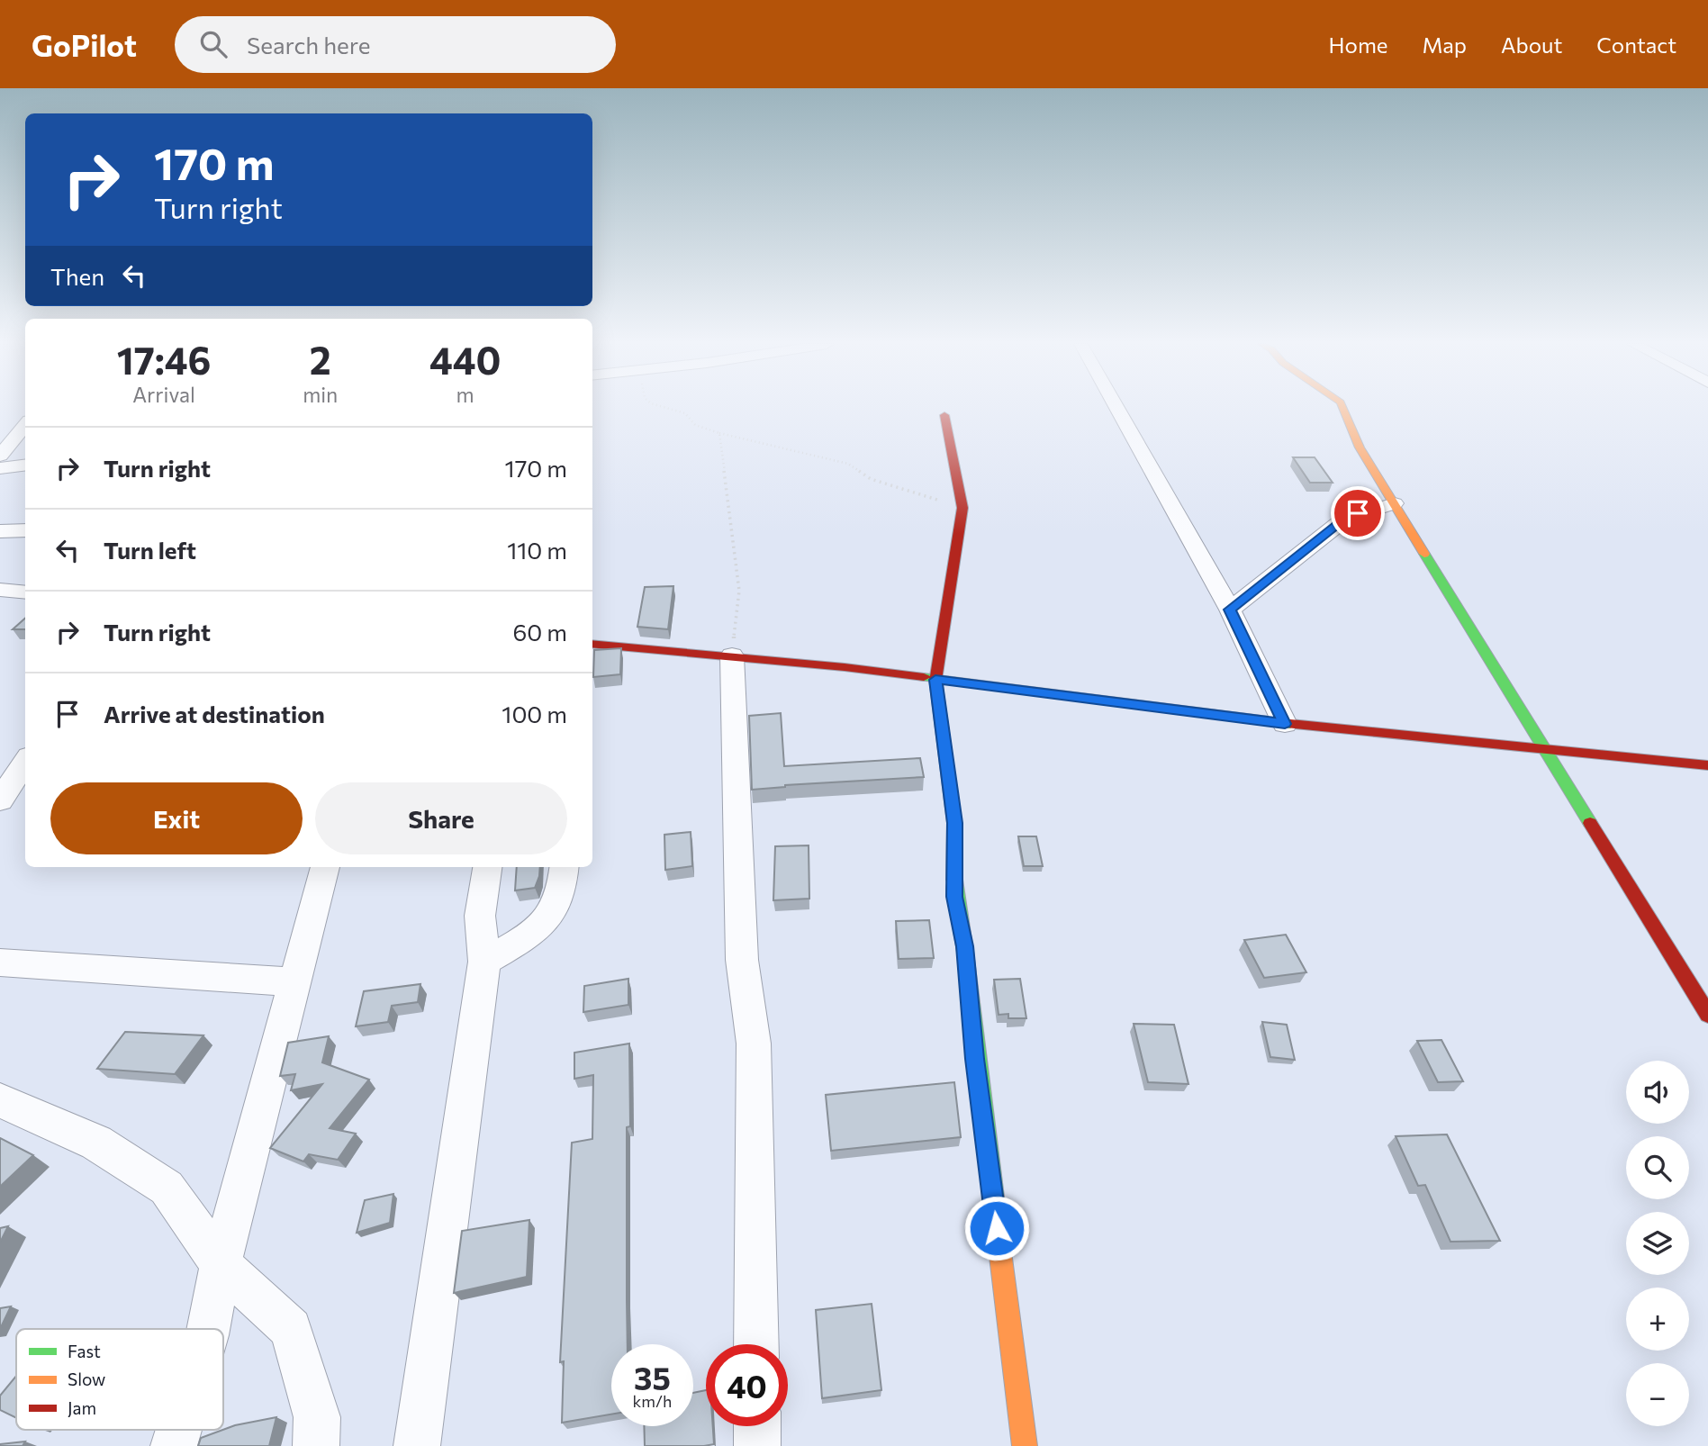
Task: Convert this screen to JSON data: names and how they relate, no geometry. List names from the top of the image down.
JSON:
{
  "legend": ["Fast", "Slow", "Jam"],
  "page": {
    "header": "GoPilot",
    "search": "Search here",
    "nav": [
      "Home",
      "Map",
      "About",
      "Contact"
    ],
    "turn": ["170 m", "Turn right"],
    "then": "Then",
    "eta": [
      "17:46",
      "Arrival",
      "2",
      "min",
      "440",
      "m"
    ],
    "list": [
      {
        "name": "Turn right",
        "value": "170 m"
      },
      {
        "name": "Turn left",
        "value": "110 m"
      },
      {
        "name": "Turn right",
        "value": "60 m"
      },
      {
        "name": "Arrive at destination",
        "value": "100 m"
      }
    ],
    "buttons": ["Exit", "Share"],
    "map_buttons": ["+", "−"],
    "speed": "35 km/h",
    "limit": "40"
  }
}
